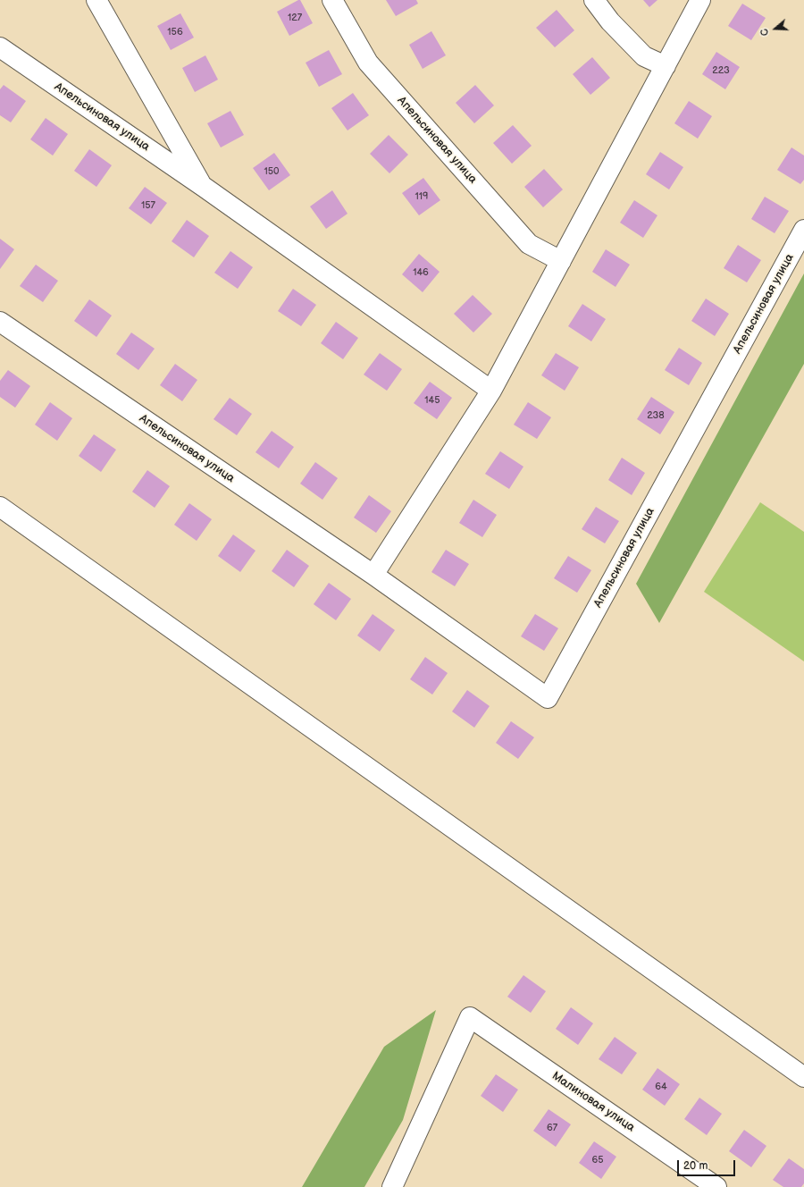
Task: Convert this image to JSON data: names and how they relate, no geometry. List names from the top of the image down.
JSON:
{
  "streets": {
    "street": ["Апельсиновая улица", "Малиновая улица"]
  },
  "house_numbers": [
    "127",
    "156",
    "223",
    "150",
    "119",
    "157",
    "146",
    "145",
    "238",
    "64",
    "67",
    "65"
  ],
  "scale_bar": "20 m",
  "north": "left"
}
